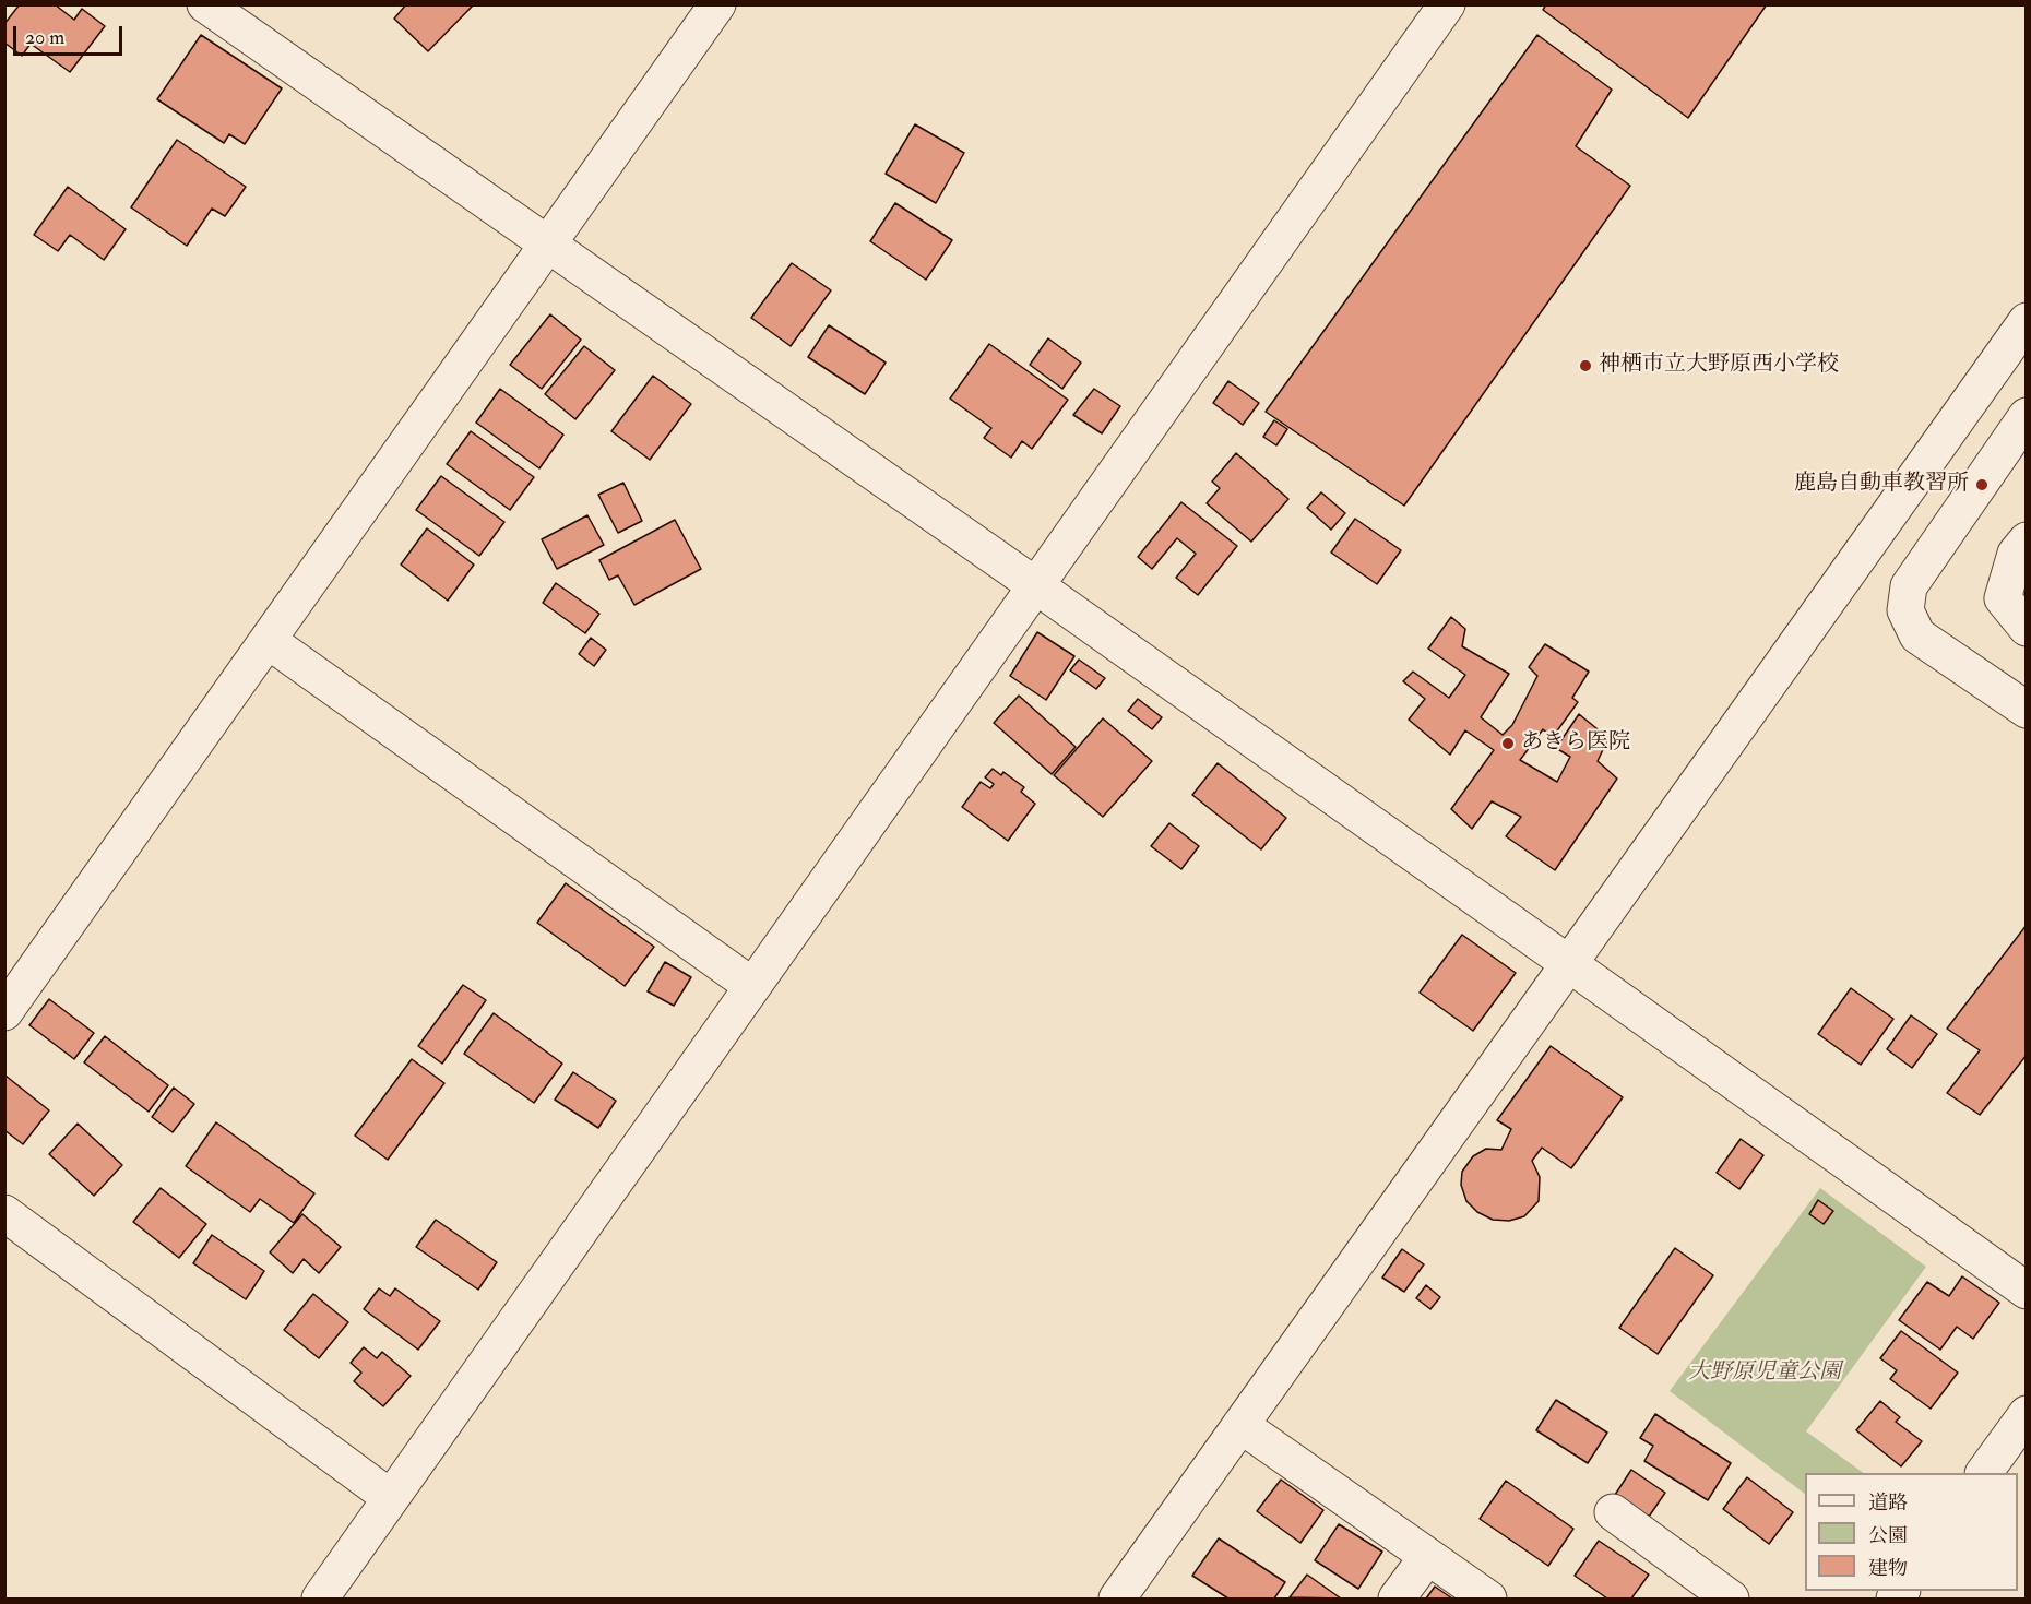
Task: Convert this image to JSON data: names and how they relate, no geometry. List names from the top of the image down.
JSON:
{
  "parks": ["大野原児童公園"],
  "places": ["神栖市立大野原西小学校", "鹿島自動車教習所", "あきら医院"],
  "legend": ["道路", "公園", "建物"],
  "scale_bar": "20 m"
}
